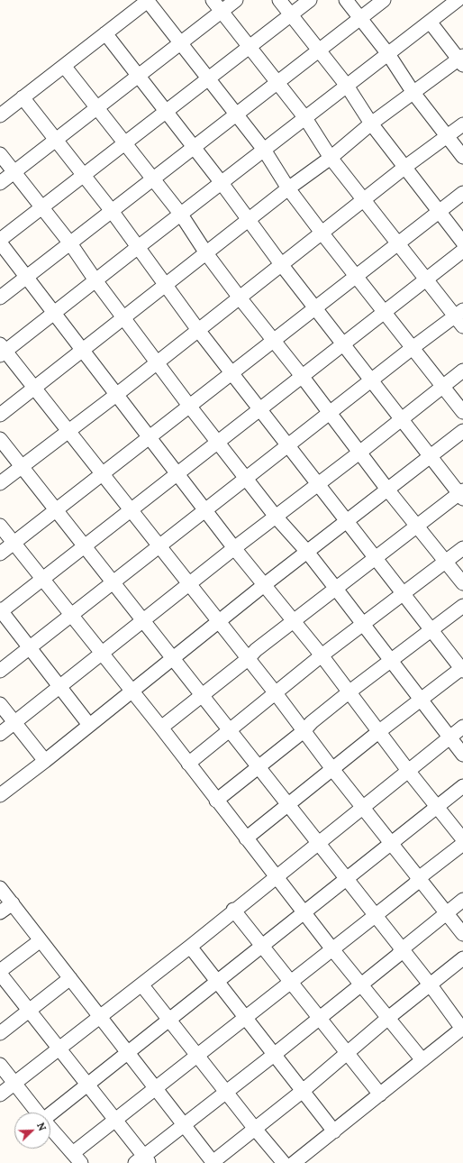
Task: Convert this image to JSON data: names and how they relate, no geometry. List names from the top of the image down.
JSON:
{
  "north": "top right"
}
